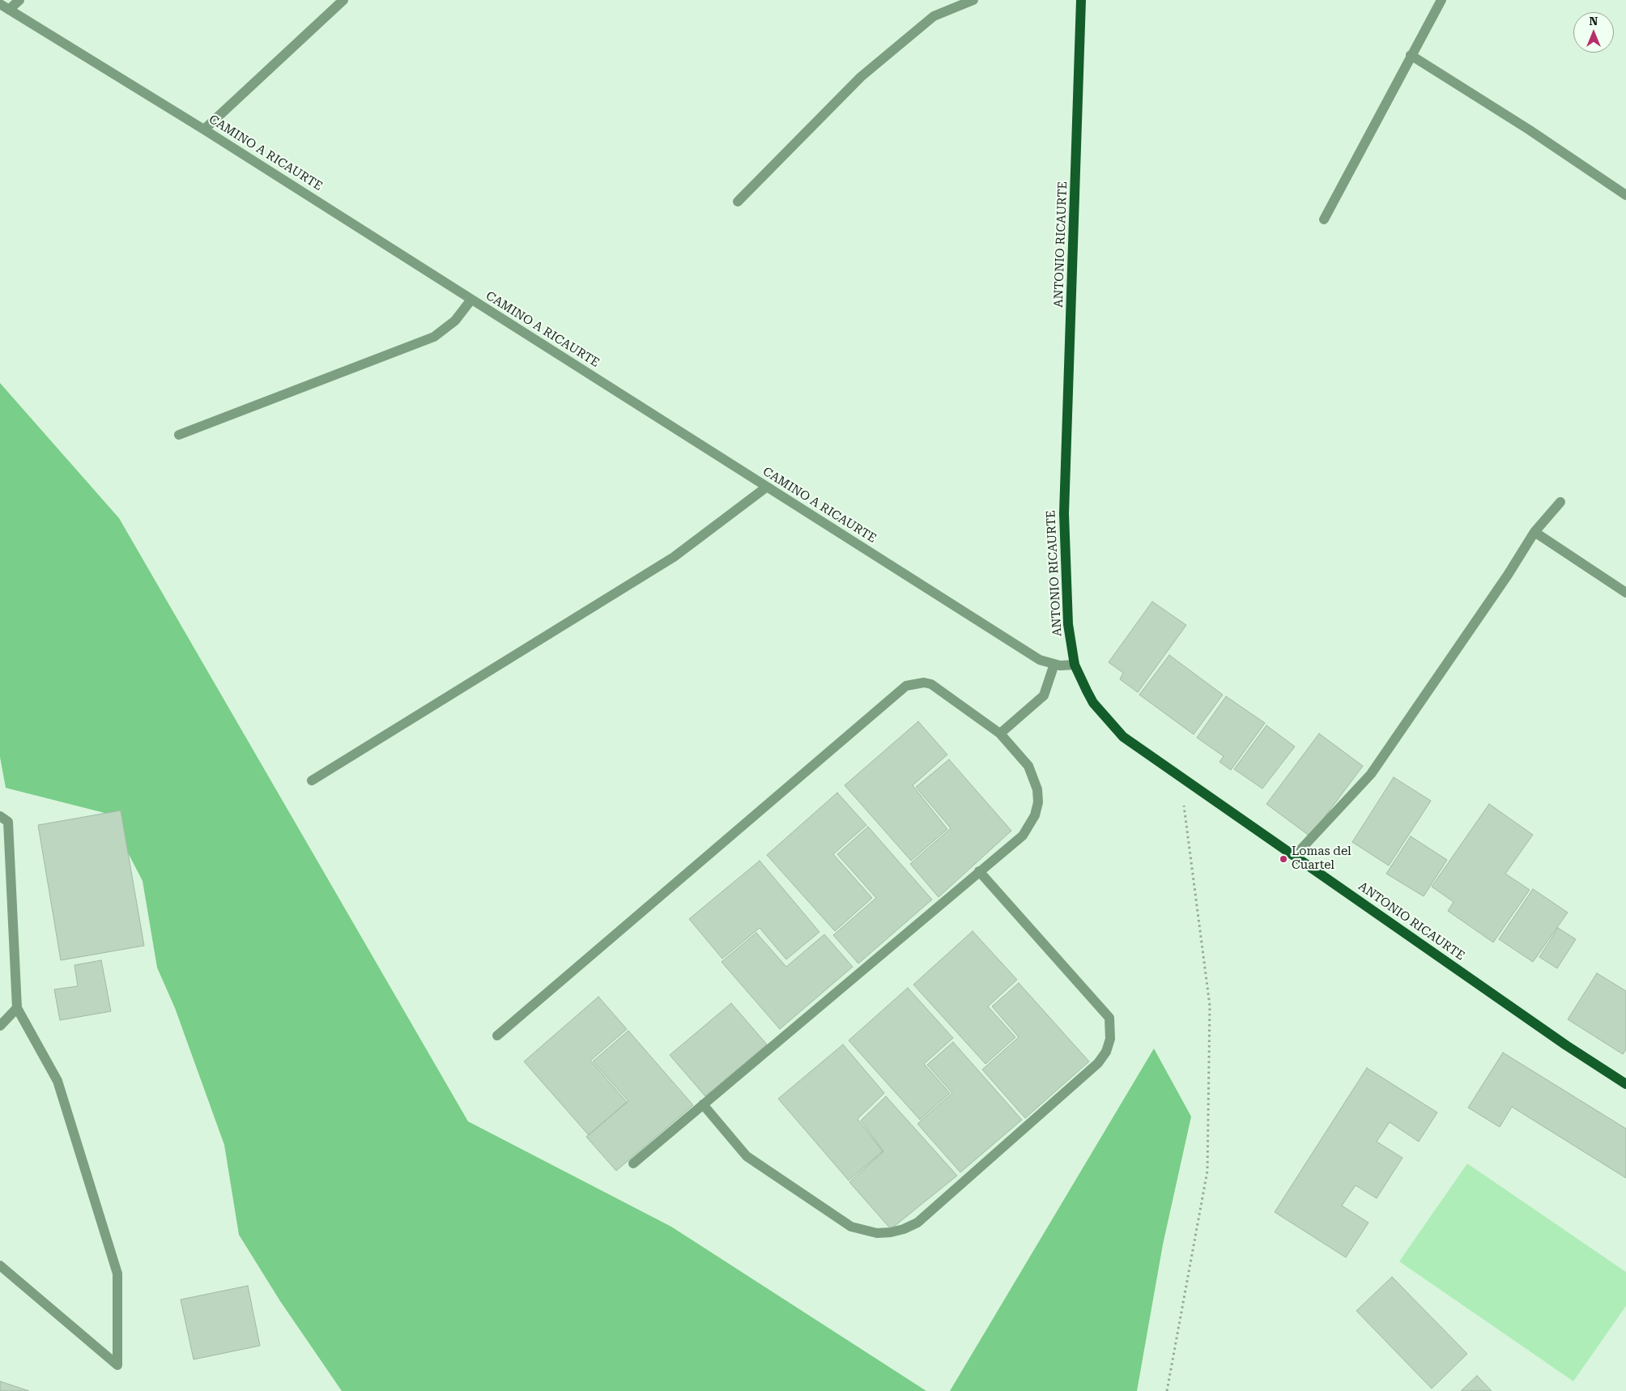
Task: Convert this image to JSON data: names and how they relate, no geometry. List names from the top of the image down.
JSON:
{
  "streets": {
    "main road": ["ANTONIO RICAURTE"],
    "street": ["CAMINO A RICAURTE"]
  },
  "crossings": [
    ["CAMINO A RICAURTE", "ANTONIO RICAURTE"]
  ],
  "places": ["Lomas del Cuartel"],
  "north": "top"
}
